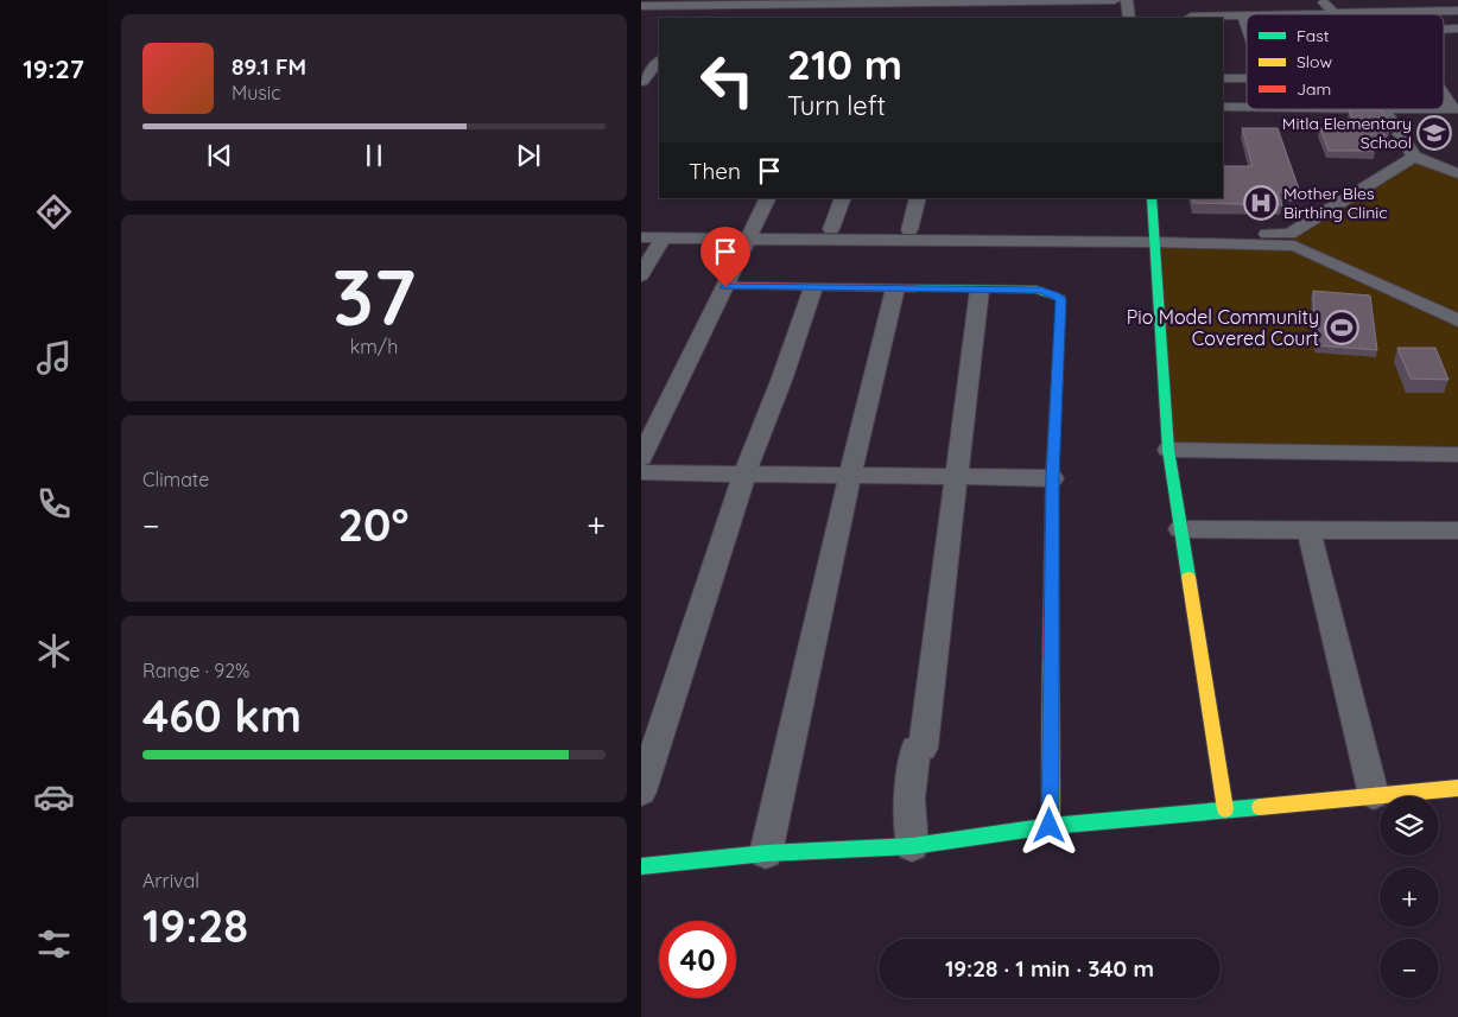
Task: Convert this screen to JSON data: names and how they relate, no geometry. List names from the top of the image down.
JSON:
{
  "places": {
    "school or university": ["Mitla Elementary School"],
    "hospital": ["Mother Bles Birthing Clinic"],
    "sports": ["Pio Model Community Covered Court"]
  },
  "legend": ["Fast", "Slow", "Jam"],
  "page": {
    "tabs": "19:27",
    "turn": ["210 m", "Turn left"],
    "song": ["89.1 FM", "Music"],
    "then": "Then",
    "tile": [
      ["37", "km/h"],
      "Climate",
      ["Range · 92%", "460 km"],
      ["Arrival", "19:28"]
    ],
    "heat": ["−", "20°", "+"],
    "map_buttons": ["+", "−"],
    "limit": "40",
    "trip": "19:28 · 1 min · 340 m"
  }
}
